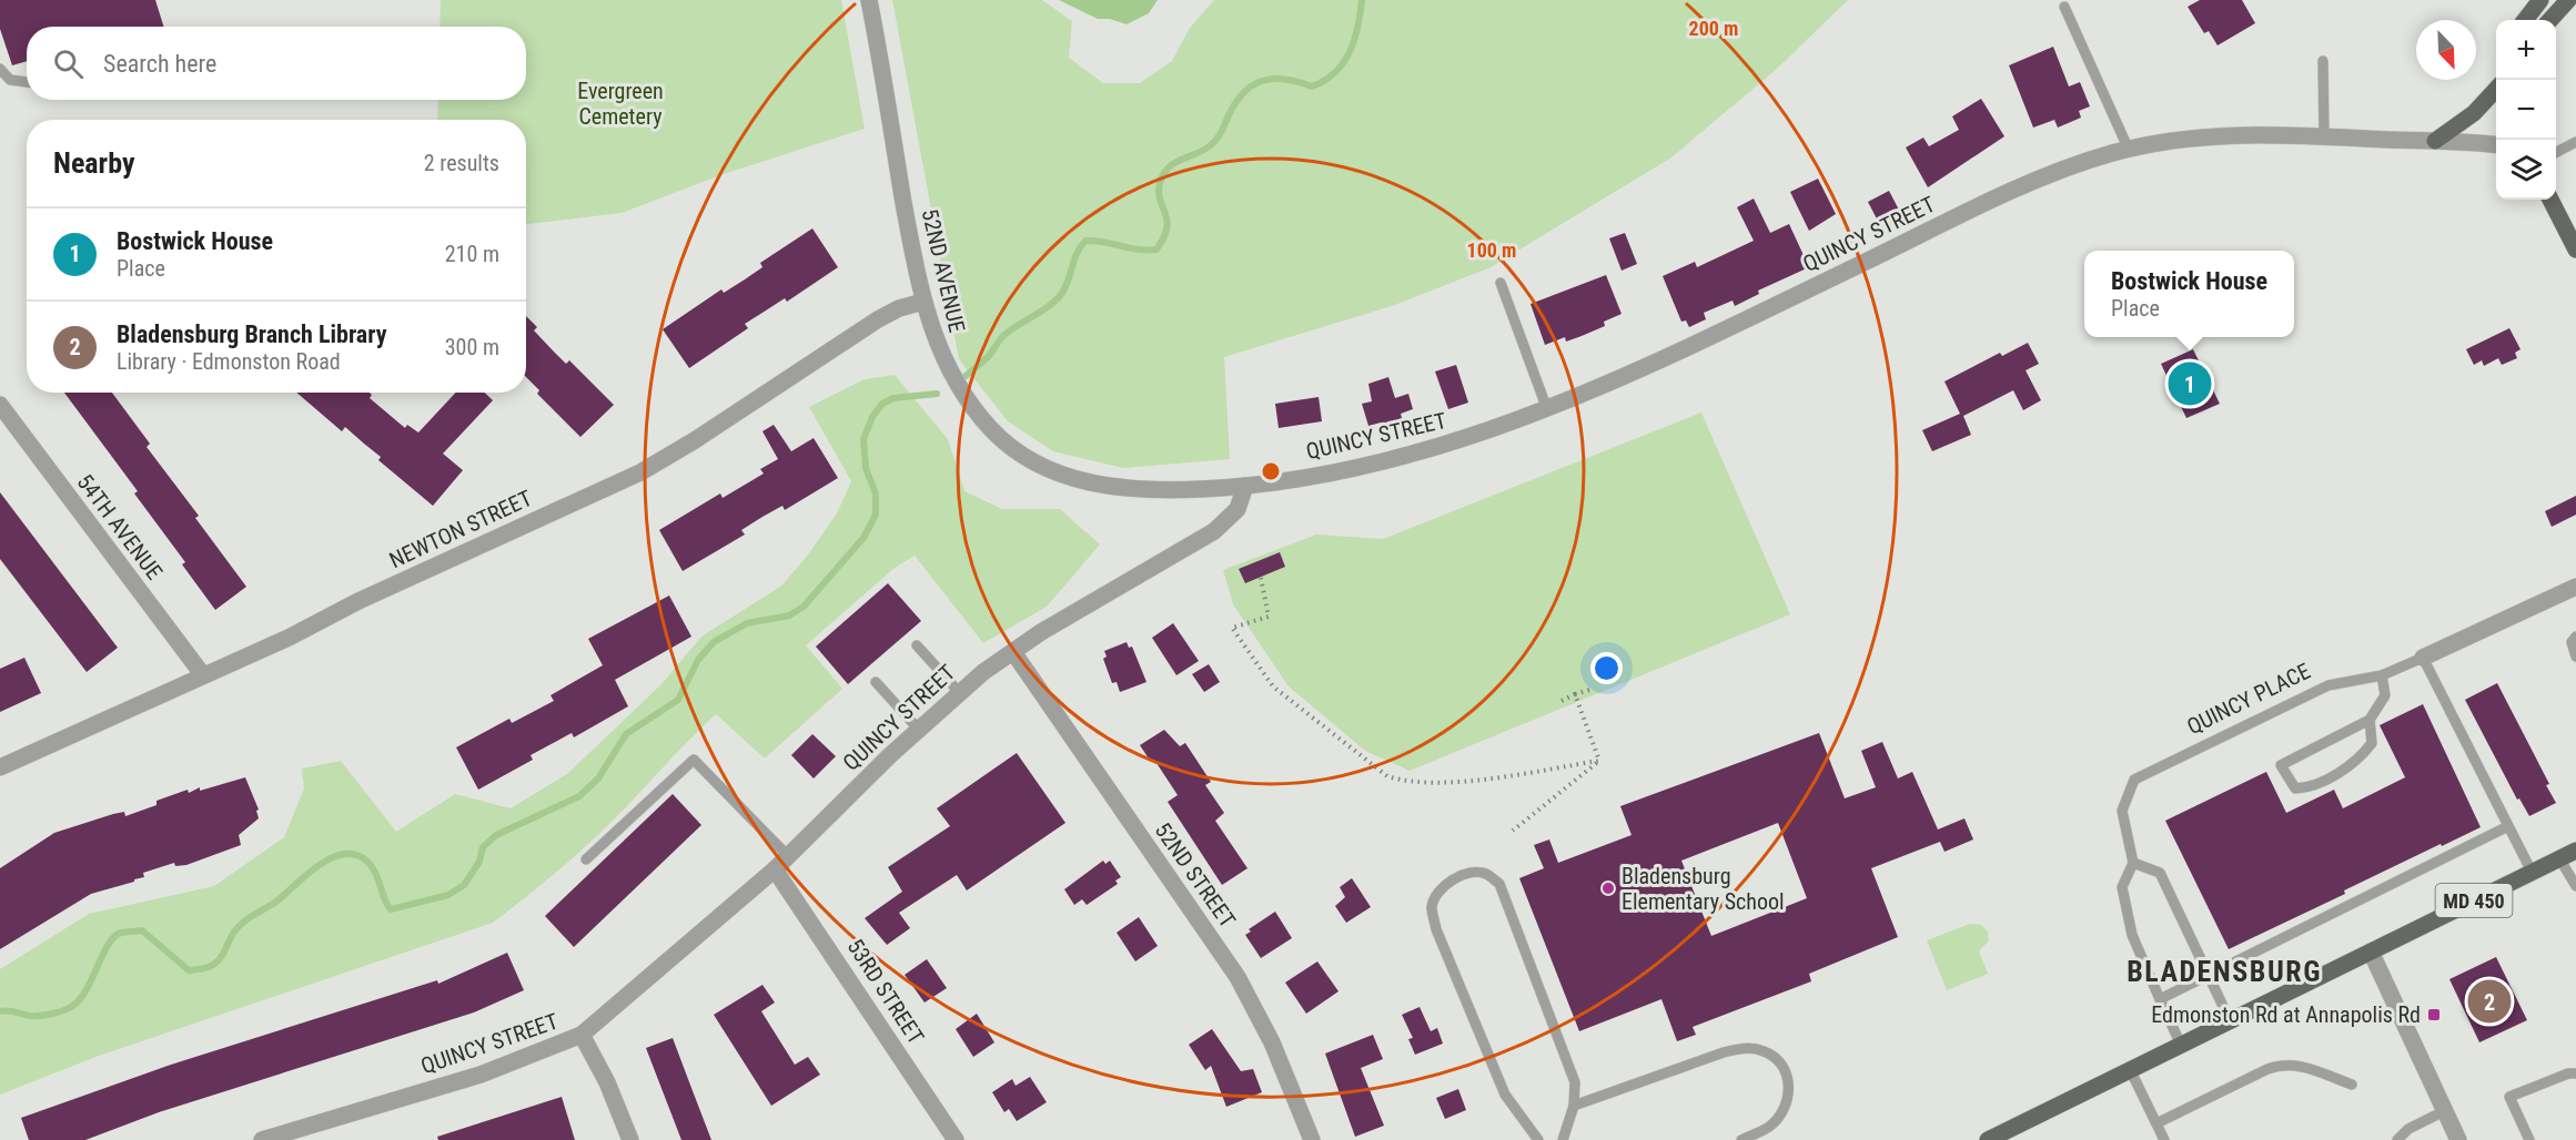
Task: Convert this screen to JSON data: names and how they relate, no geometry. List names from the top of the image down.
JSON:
{
  "streets": {
    "main road": ["MD 450"],
    "street": [
      "QUINCY STREET",
      "52ND AVENUE",
      "54TH AVENUE",
      "NEWTON STREET",
      "QUINCY PLACE",
      "52ND STREET",
      "53RD STREET"
    ]
  },
  "crossings": [
    ["QUINCY STREET", "52ND AVENUE"],
    ["QUINCY STREET", "52ND STREET"],
    ["QUINCY STREET", "53RD STREET"],
    ["52ND AVENUE", "NEWTON STREET"],
    ["54TH AVENUE", "NEWTON STREET"],
    ["QUINCY PLACE", "MD 450"]
  ],
  "districts": ["BLADENSBURG"],
  "parks": ["Evergreen Cemetery"],
  "places": {
    "other": ["Bladensburg Elementary School"],
    "transit": ["Edmonston Rd at Annapolis Rd"]
  },
  "north": "bottom right",
  "page": {
    "map_buttons": ["+", "−"],
    "search": "Search here",
    "heading": ["Nearby", "2 results"],
    "list": [
      {
        "mark": "1",
        "name": "Bostwick House",
        "note": "Place",
        "value": "210 m"
      },
      {
        "mark": "2",
        "name": "Bladensburg Branch Library",
        "note": "Library · Edmonston Road",
        "value": "300 m"
      }
    ],
    "popup": ["Bostwick House", "Place"],
    "pins": ["1", "2"]
  },
  "rings": ["200 m", "100 m"]
}
